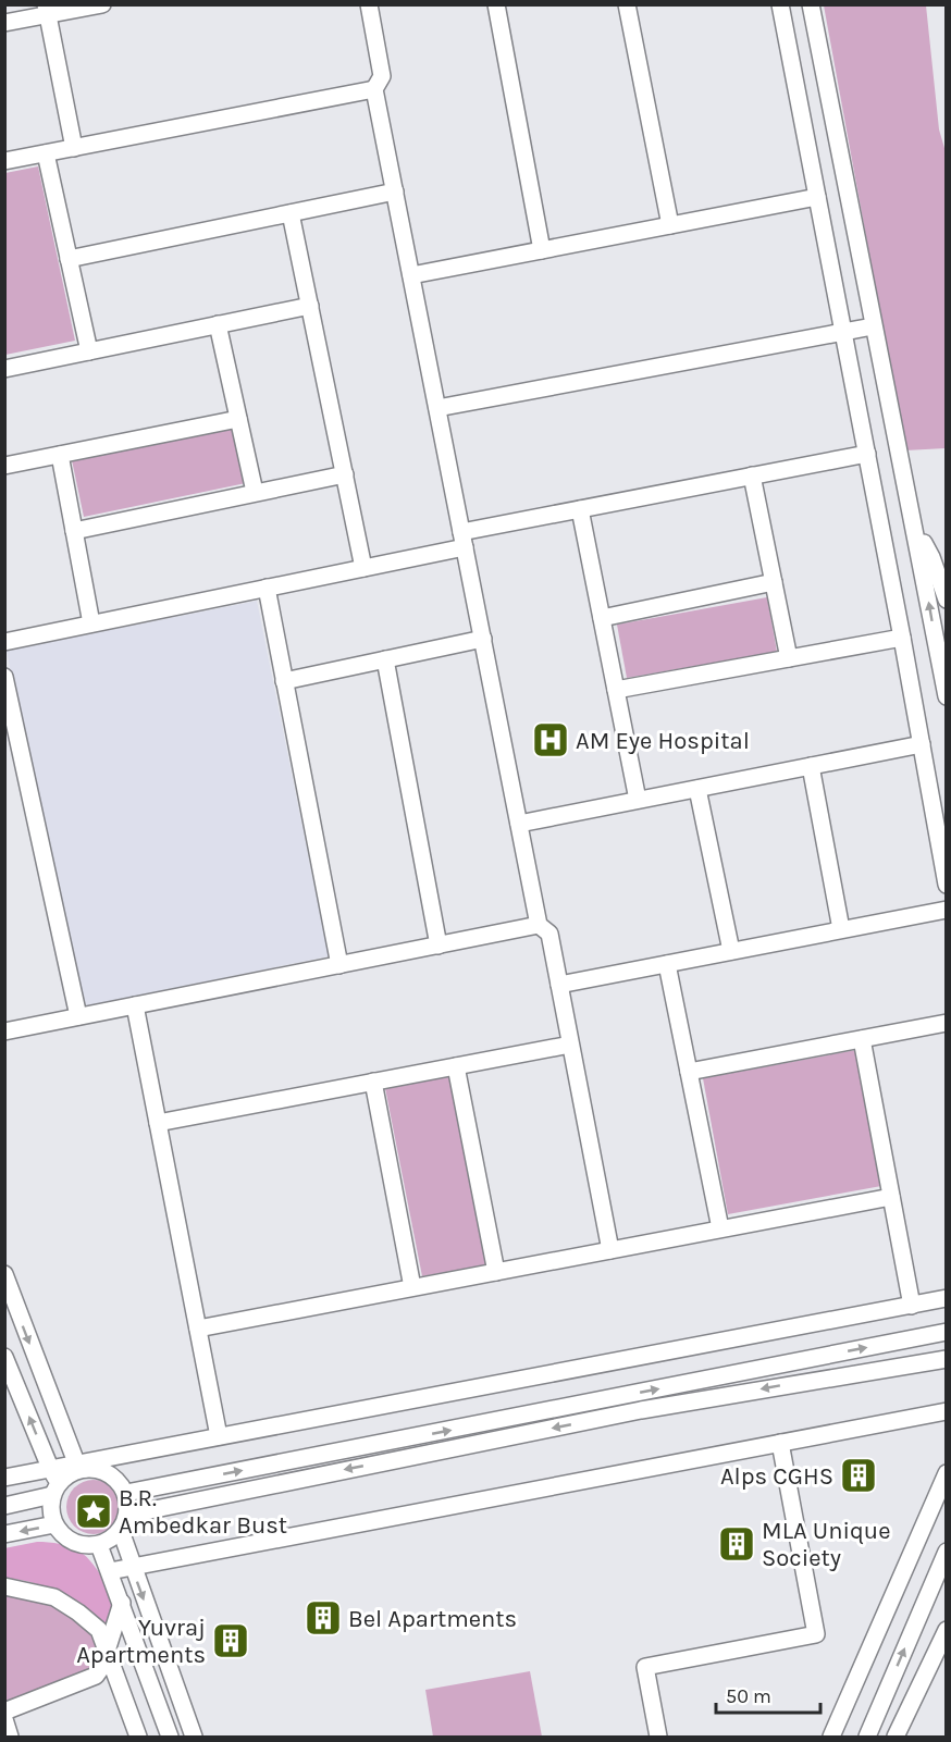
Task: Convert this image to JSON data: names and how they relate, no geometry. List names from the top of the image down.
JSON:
{
  "places": {
    "hospital": ["AM Eye Hospital"],
    "building": [
      "Alps CGHS",
      "MLA Unique Society",
      "Bel Apartments",
      "Yuvraj Apartments"
    ],
    "place": ["B.R. Ambedkar Bust"]
  },
  "scale_bar": "50 m"
}
